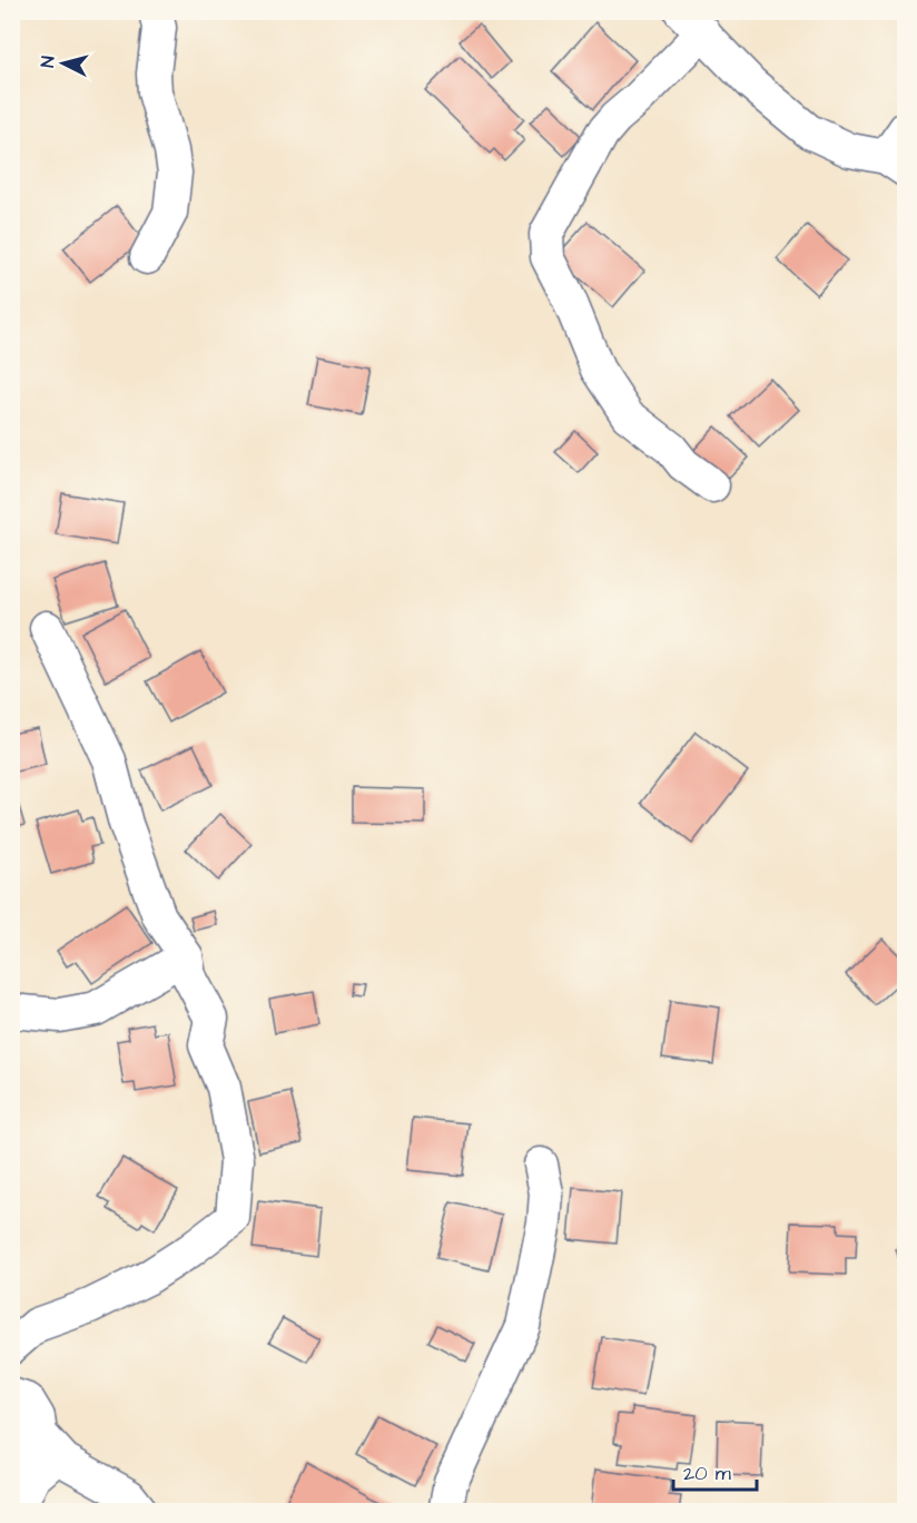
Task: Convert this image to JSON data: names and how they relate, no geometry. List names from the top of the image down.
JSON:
{
  "scale_bar": "20 m",
  "north": "left"
}
